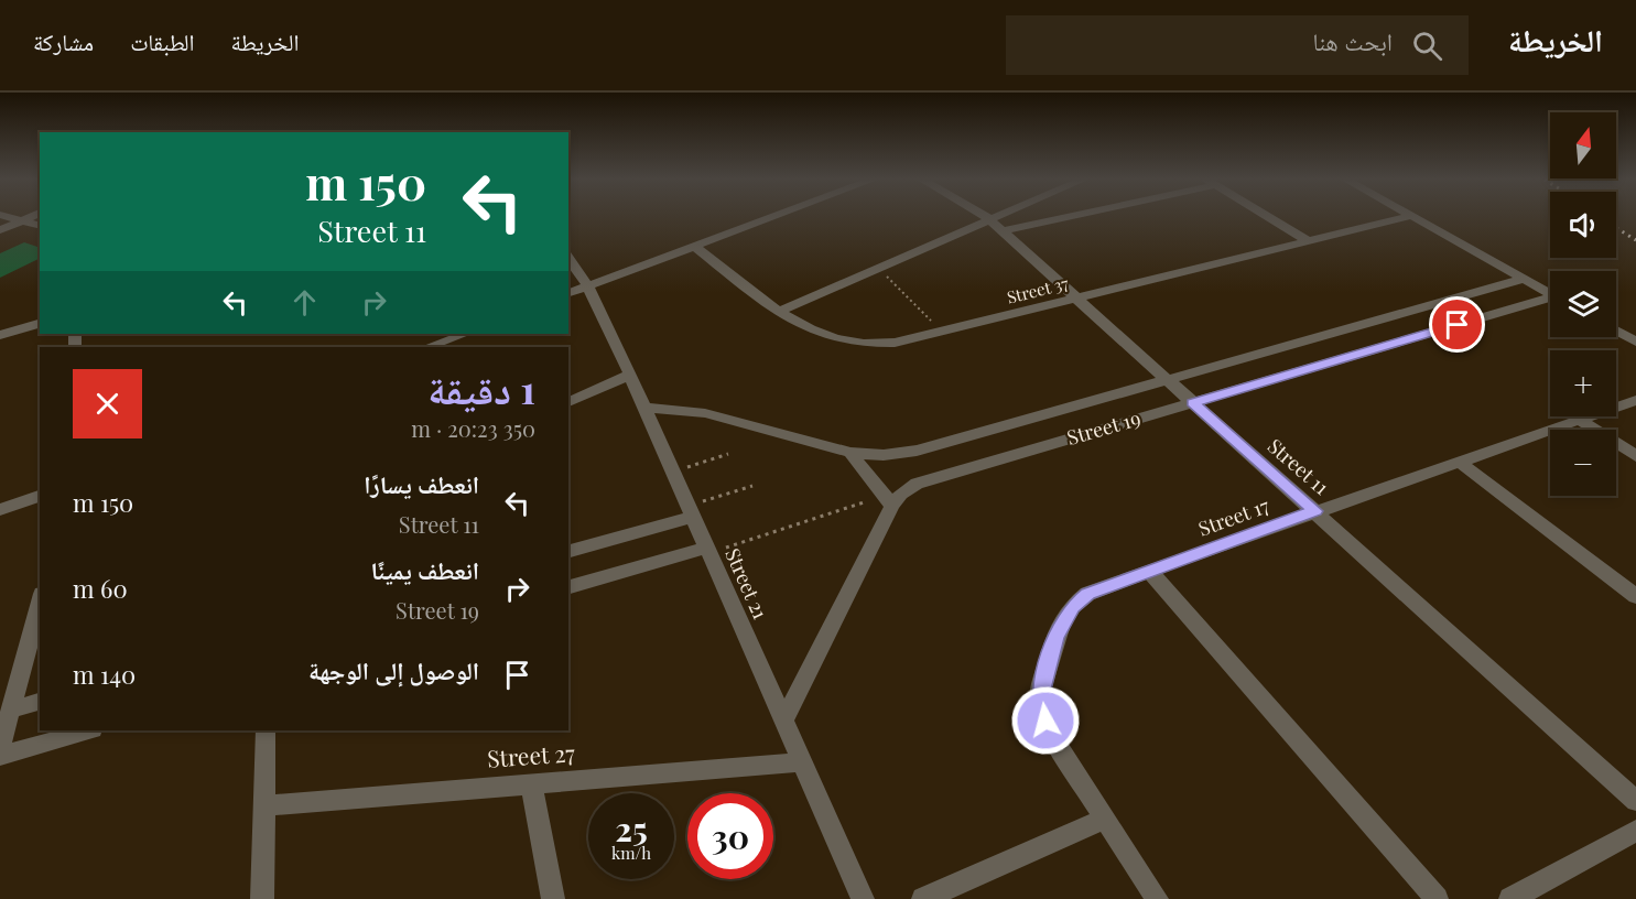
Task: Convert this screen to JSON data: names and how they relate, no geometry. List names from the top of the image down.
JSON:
{
  "streets": {
    "street": [
      "Street 37",
      "Street 19",
      "Street 11",
      "Street 17",
      "Street 21",
      "Street 27"
    ]
  },
  "crossings": [
    ["Street 37", "Street 11"],
    ["Street 19", "Street 11"],
    ["Street 19", "Street 21"],
    ["Street 11", "Street 17"],
    ["Street 21", "Street 27"]
  ],
  "north": "top",
  "page": {
    "header": "الخريطة",
    "search": "ابحث هنا",
    "nav": ["الخريطة", "الطبقات", "مشاركة"],
    "map_buttons": ["+", "−"],
    "turn": ["150 m", "Street 11"],
    "heading": ["1 دقيقة", "350 m · 20:23"],
    "list": [
      {
        "name": "انعطف يسارًا",
        "note": "Street 11",
        "value": "150 m"
      },
      {
        "name": "انعطف يمينًا",
        "note": "Street 19",
        "value": "60 m"
      },
      {
        "name": "الوصول إلى الوجهة",
        "value": "140 m"
      }
    ],
    "speed": "25 km/h",
    "limit": "30"
  }
}
